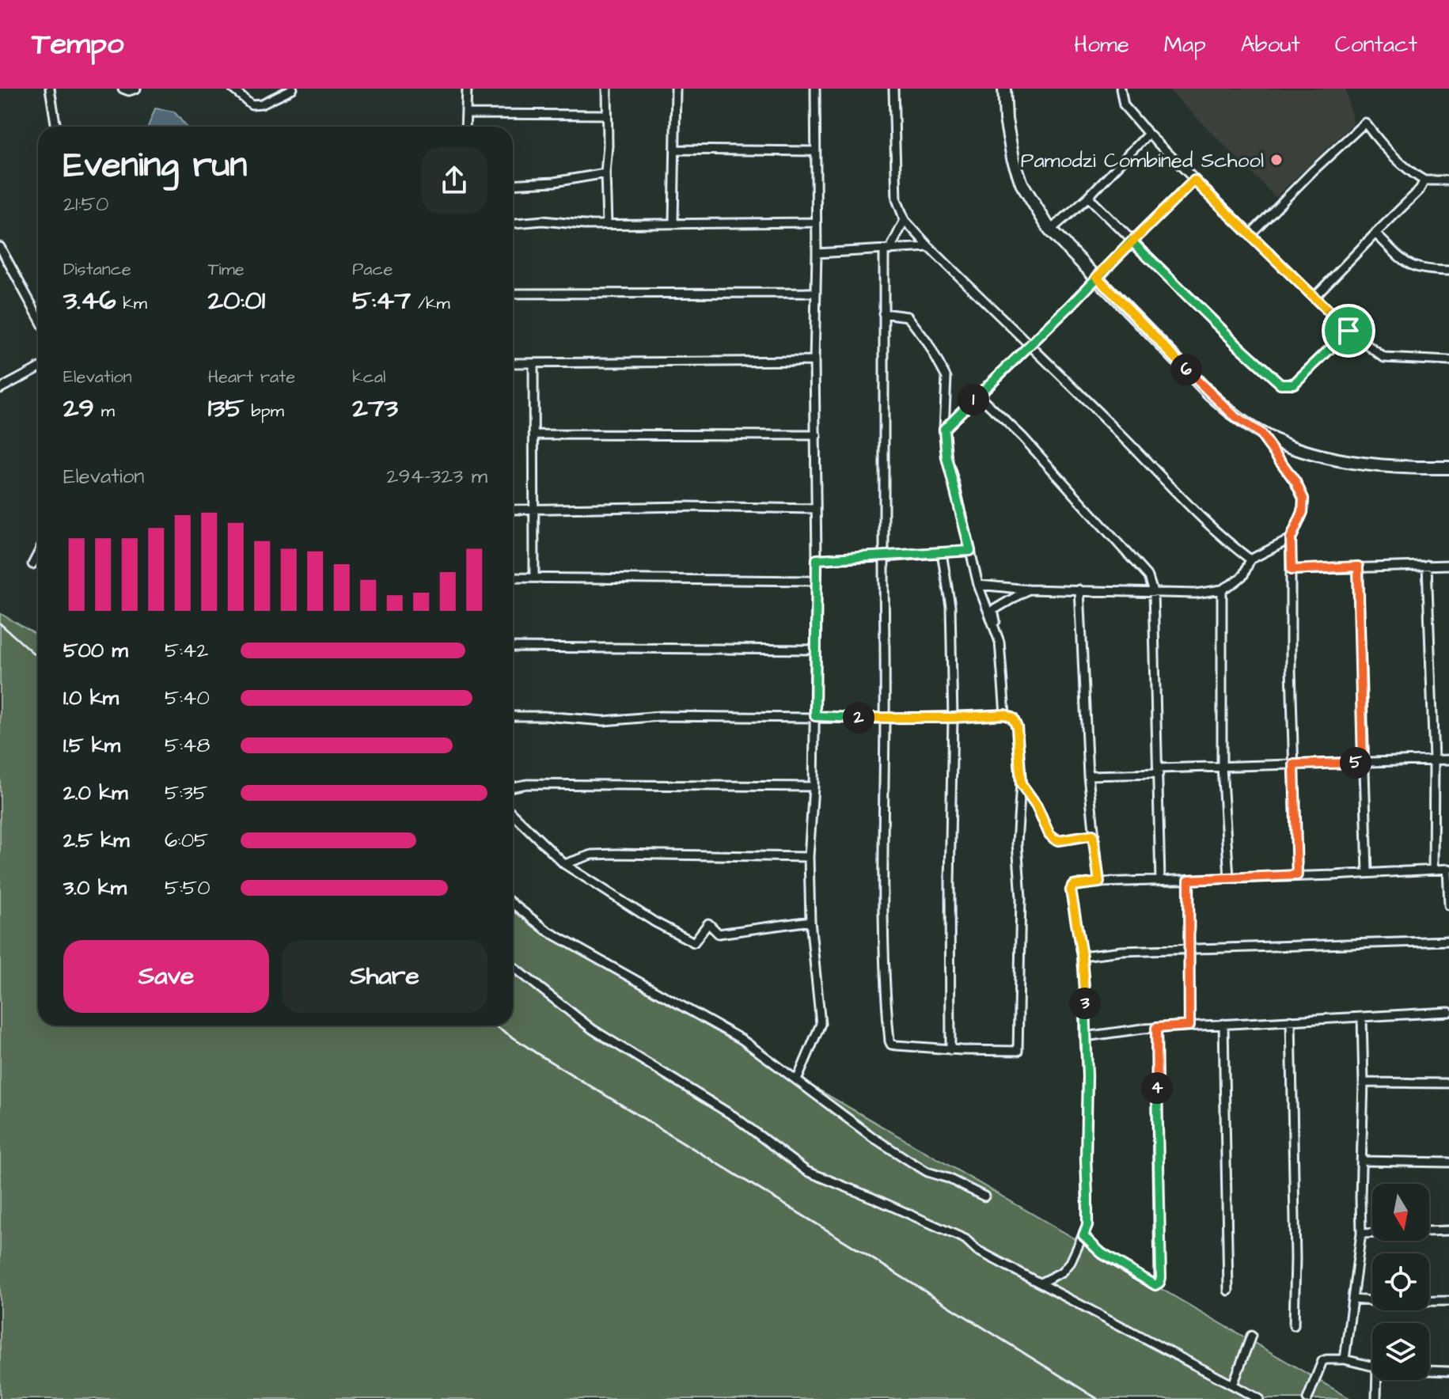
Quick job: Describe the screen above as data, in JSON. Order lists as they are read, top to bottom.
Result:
{
  "places": ["Pamodzi Combined School"],
  "north": "bottom",
  "page": {
    "header": "Tempo",
    "nav": [
      "Home",
      "Map",
      "About",
      "Contact"
    ],
    "heading": ["Evening run", "21:50"],
    "stats": [
      ["Distance", "3.46 km"],
      ["Time", "20:01"],
      ["Pace", "5:47 /km"],
      ["Elevation", "29 m"],
      ["Heart rate", "135 bpm"],
      ["kcal", "273"]
    ],
    "pins": [
      "6",
      "1",
      "2",
      "5",
      "3",
      "4"
    ],
    "chart": ["Elevation", "294–323 m"],
    "list": [
      {
        "name": "500 m",
        "note": "5:42"
      },
      {
        "name": "1.0 km",
        "note": "5:40"
      },
      {
        "name": "1.5 km",
        "note": "5:48"
      },
      {
        "name": "2.0 km",
        "note": "5:35"
      },
      {
        "name": "2.5 km",
        "note": "6:05"
      },
      {
        "name": "3.0 km",
        "note": "5:50"
      }
    ],
    "buttons": ["Save", "Share"]
  }
}
